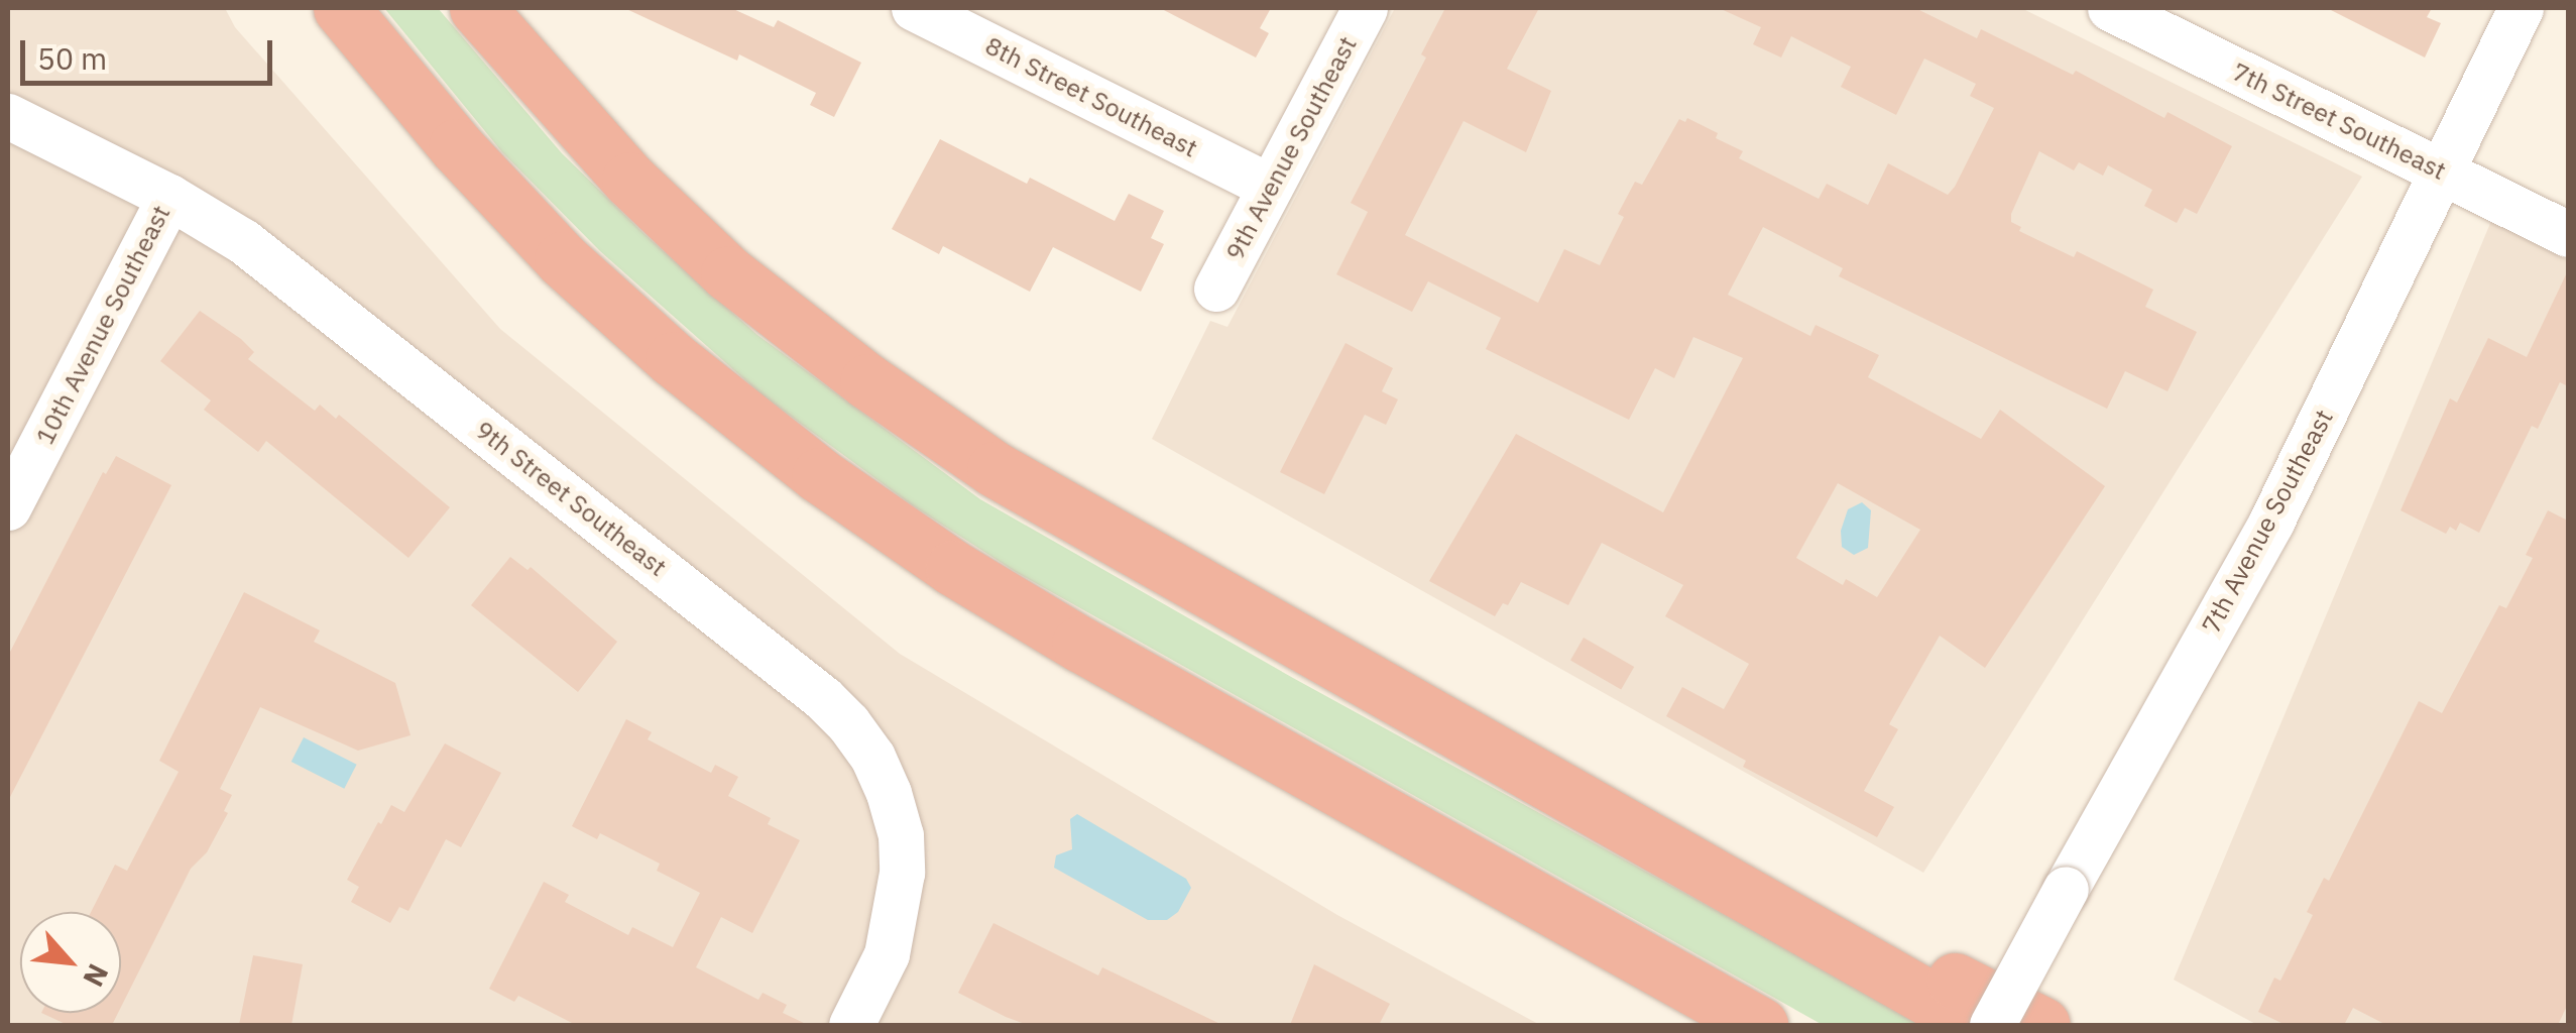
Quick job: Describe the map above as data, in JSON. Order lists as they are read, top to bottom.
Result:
{
  "streets": {
    "street": [
      "8th Street Southeast",
      "7th Street Southeast",
      "9th Avenue Southeast",
      "10th Avenue Southeast",
      "9th Street Southeast",
      "7th Avenue Southeast"
    ]
  },
  "crossings": [
    ["8th Street Southeast", "9th Avenue Southeast"],
    ["7th Street Southeast", "7th Avenue Southeast"],
    ["10th Avenue Southeast", "9th Street Southeast"]
  ],
  "scale_bar": "50 m",
  "north": "bottom right"
}
